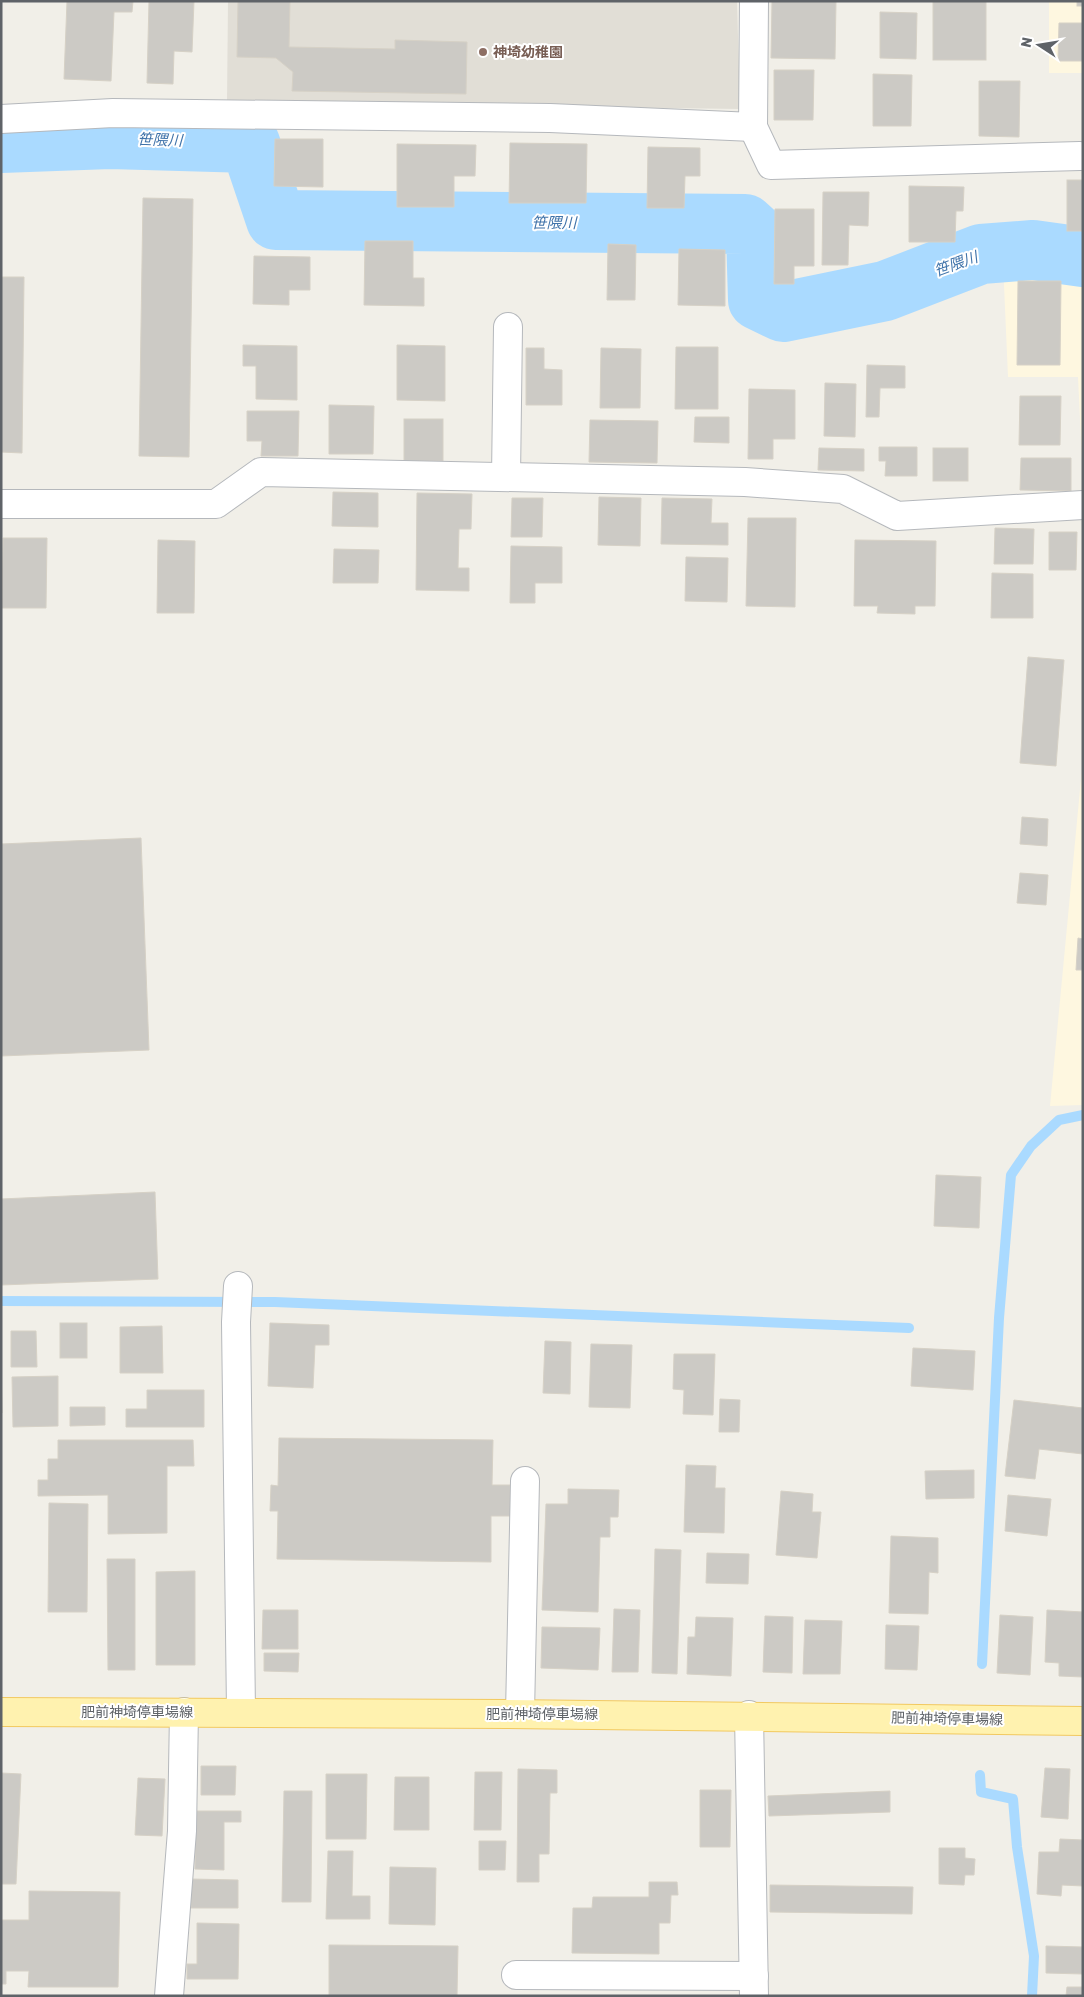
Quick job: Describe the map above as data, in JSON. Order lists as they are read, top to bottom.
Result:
{
  "streets": {
    "main road": ["肥前神埼停車場線"]
  },
  "water": ["笹隈川"],
  "places": ["神埼幼稚園"],
  "north": "left"
}
